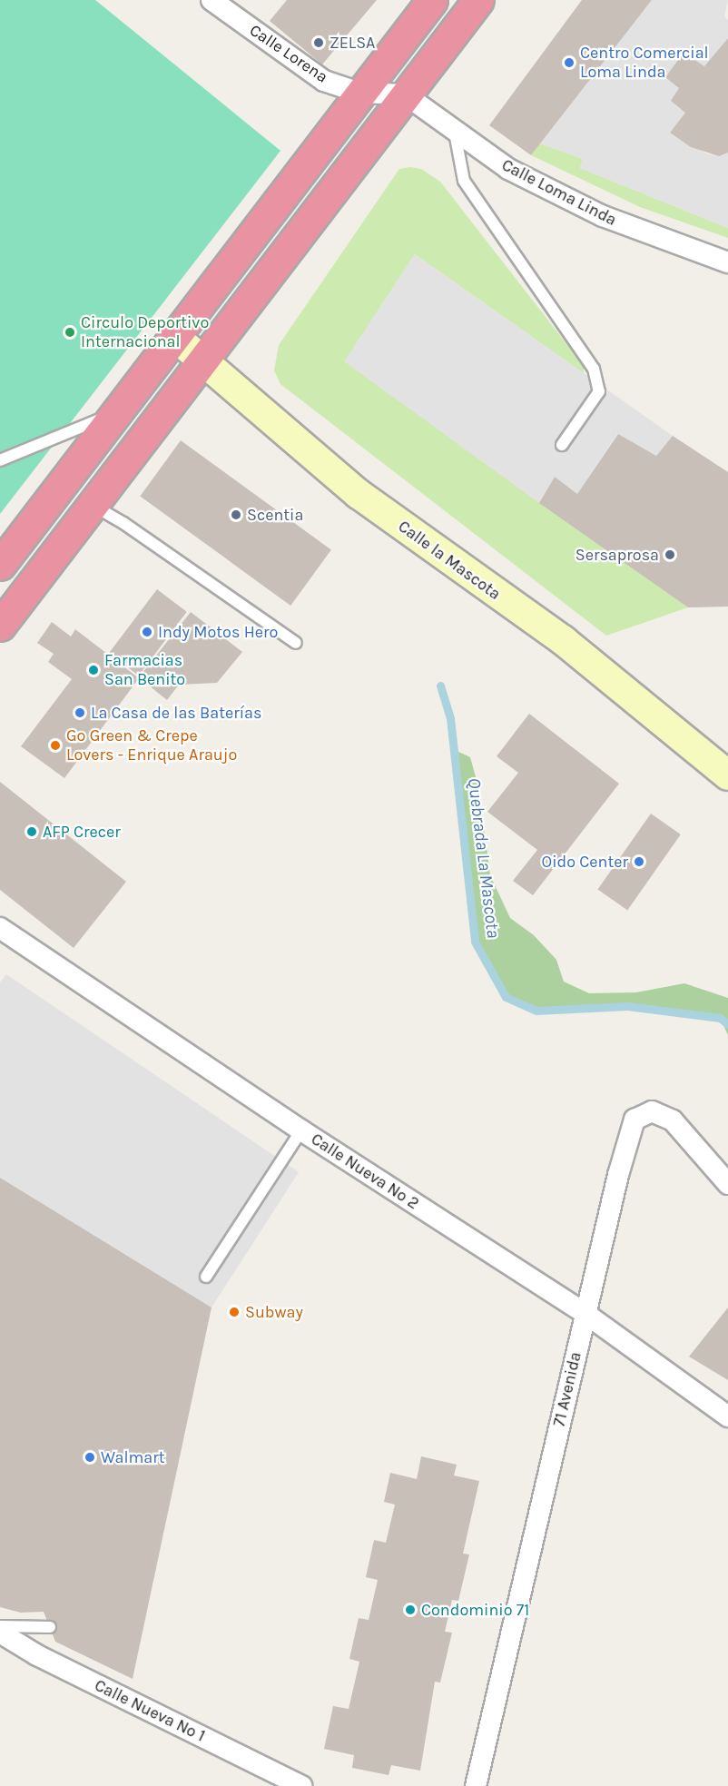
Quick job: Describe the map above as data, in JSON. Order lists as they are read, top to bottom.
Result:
{
  "streets": {
    "main road": ["Calle la Mascota"],
    "street": [
      "Calle Lorena",
      "Calle Loma Linda",
      "Calle Nueva No 2",
      "71 Avenida",
      "Calle Nueva No 1"
    ]
  },
  "crossings": [
    ["Calle Lorena", "Calle Loma Linda"],
    ["Calle Nueva No 2", "71 Avenida"]
  ],
  "water": ["Quebrada La Mascota"],
  "places": [
    "ZELSA",
    "Centro Comercial Loma Linda",
    "Circulo Deportivo Internacional",
    "Scentia",
    "Sersaprosa",
    "Indy Motos Hero",
    "Farmacias San Benito",
    "La Casa de las Baterías",
    "Go Green & Crepe Lovers - Enrique Araujo",
    "AFP Crecer",
    "Oido Center",
    "Subway",
    "Walmart",
    "Condominio 71"
  ]
}
